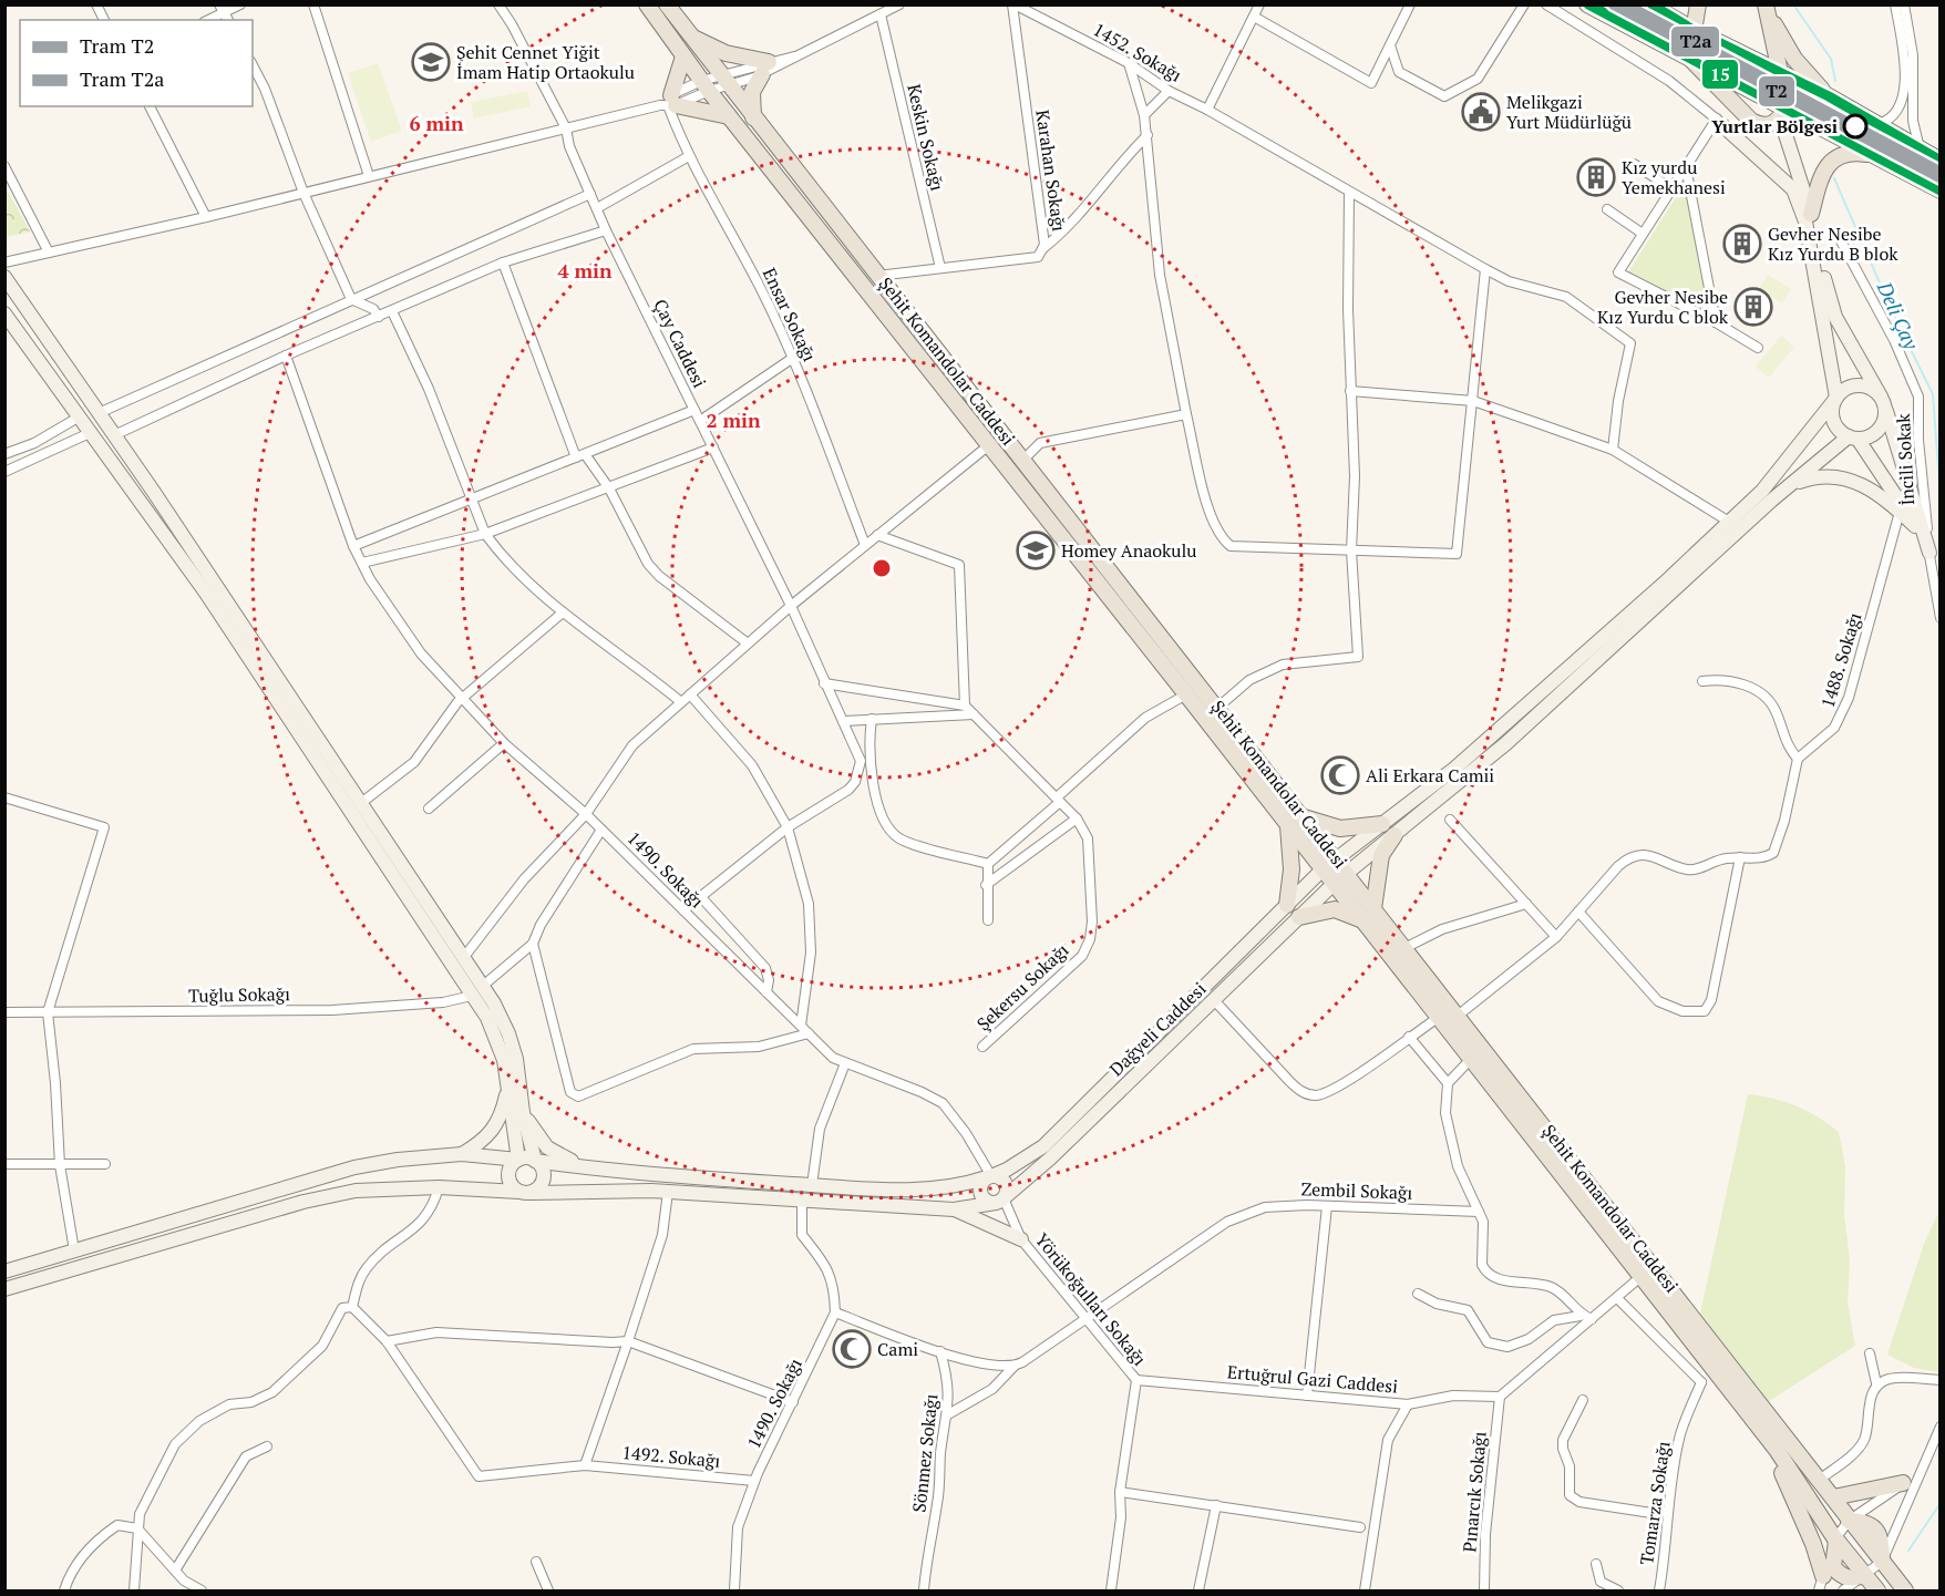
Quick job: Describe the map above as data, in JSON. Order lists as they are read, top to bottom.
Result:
{
  "streets": {
    "main road": ["Şehit Komandolar Caddesi"],
    "street": [
      "1452. Sokağı",
      "Keskin Sokağı",
      "Karahan Sokağı",
      "Ensar Sokağı",
      "Çay Caddesi",
      "İncili Sokak",
      "1488. Sokağı",
      "1490. Sokağı",
      "Şekersu Sokağı",
      "Tuğlu Sokağı",
      "Dağyeli Caddesi",
      "Zembil Sokağı",
      "Yörükoğulları Sokağı",
      "Ertuğrul Gazi Caddesi",
      "Sönmez Sokağı",
      "1492. Sokağı",
      "Pınarcık Sokağı",
      "Tomarza Sokağı"
    ]
  },
  "crossings": [
    ["1452. Sokağı", "Karahan Sokağı"],
    ["Keskin Sokağı", "Karahan Sokağı"],
    ["Karahan Sokağı", "Şehit Komandolar Caddesi"],
    ["Çay Caddesi", "1490. Sokağı"],
    ["Şehit Komandolar Caddesi", "Dağyeli Caddesi"],
    ["1490. Sokağı", "Dağyeli Caddesi"],
    ["1490. Sokağı", "Yörükoğulları Sokağı"],
    ["1490. Sokağı", "1492. Sokağı"],
    ["Dağyeli Caddesi", "Yörükoğulları Sokağı"],
    ["Zembil Sokağı", "Yörükoğulları Sokağı"],
    ["Zembil Sokağı", "Sönmez Sokağı"],
    ["Yörükoğulları Sokağı", "Ertuğrul Gazi Caddesi"],
    ["Ertuğrul Gazi Caddesi", "Pınarcık Sokağı"]
  ],
  "water": ["Deli Çay"],
  "places": {
    "school or university": ["Şehit Cennet Yiğit İmam Hatip Ortaokulu", "Homey Anaokulu"],
    "public building": ["Melikgazi Yurt Müdürlüğü"],
    "other": ["Yurtlar Bölgesi"],
    "building": ["Kız yurdu Yemekhanesi", "Gevher Nesibe Kız Yurdu B blok", "Gevher Nesibe Kız Yurdu C blok"],
    "mosque": ["Ali Erkara Camii", "Cami"]
  },
  "lines": ["tram line T2", "tram line T2a", "transit line 15"],
  "legend": ["Tram T2", "Tram T2a"],
  "rings": ["6 min", "4 min", "2 min"]
}
